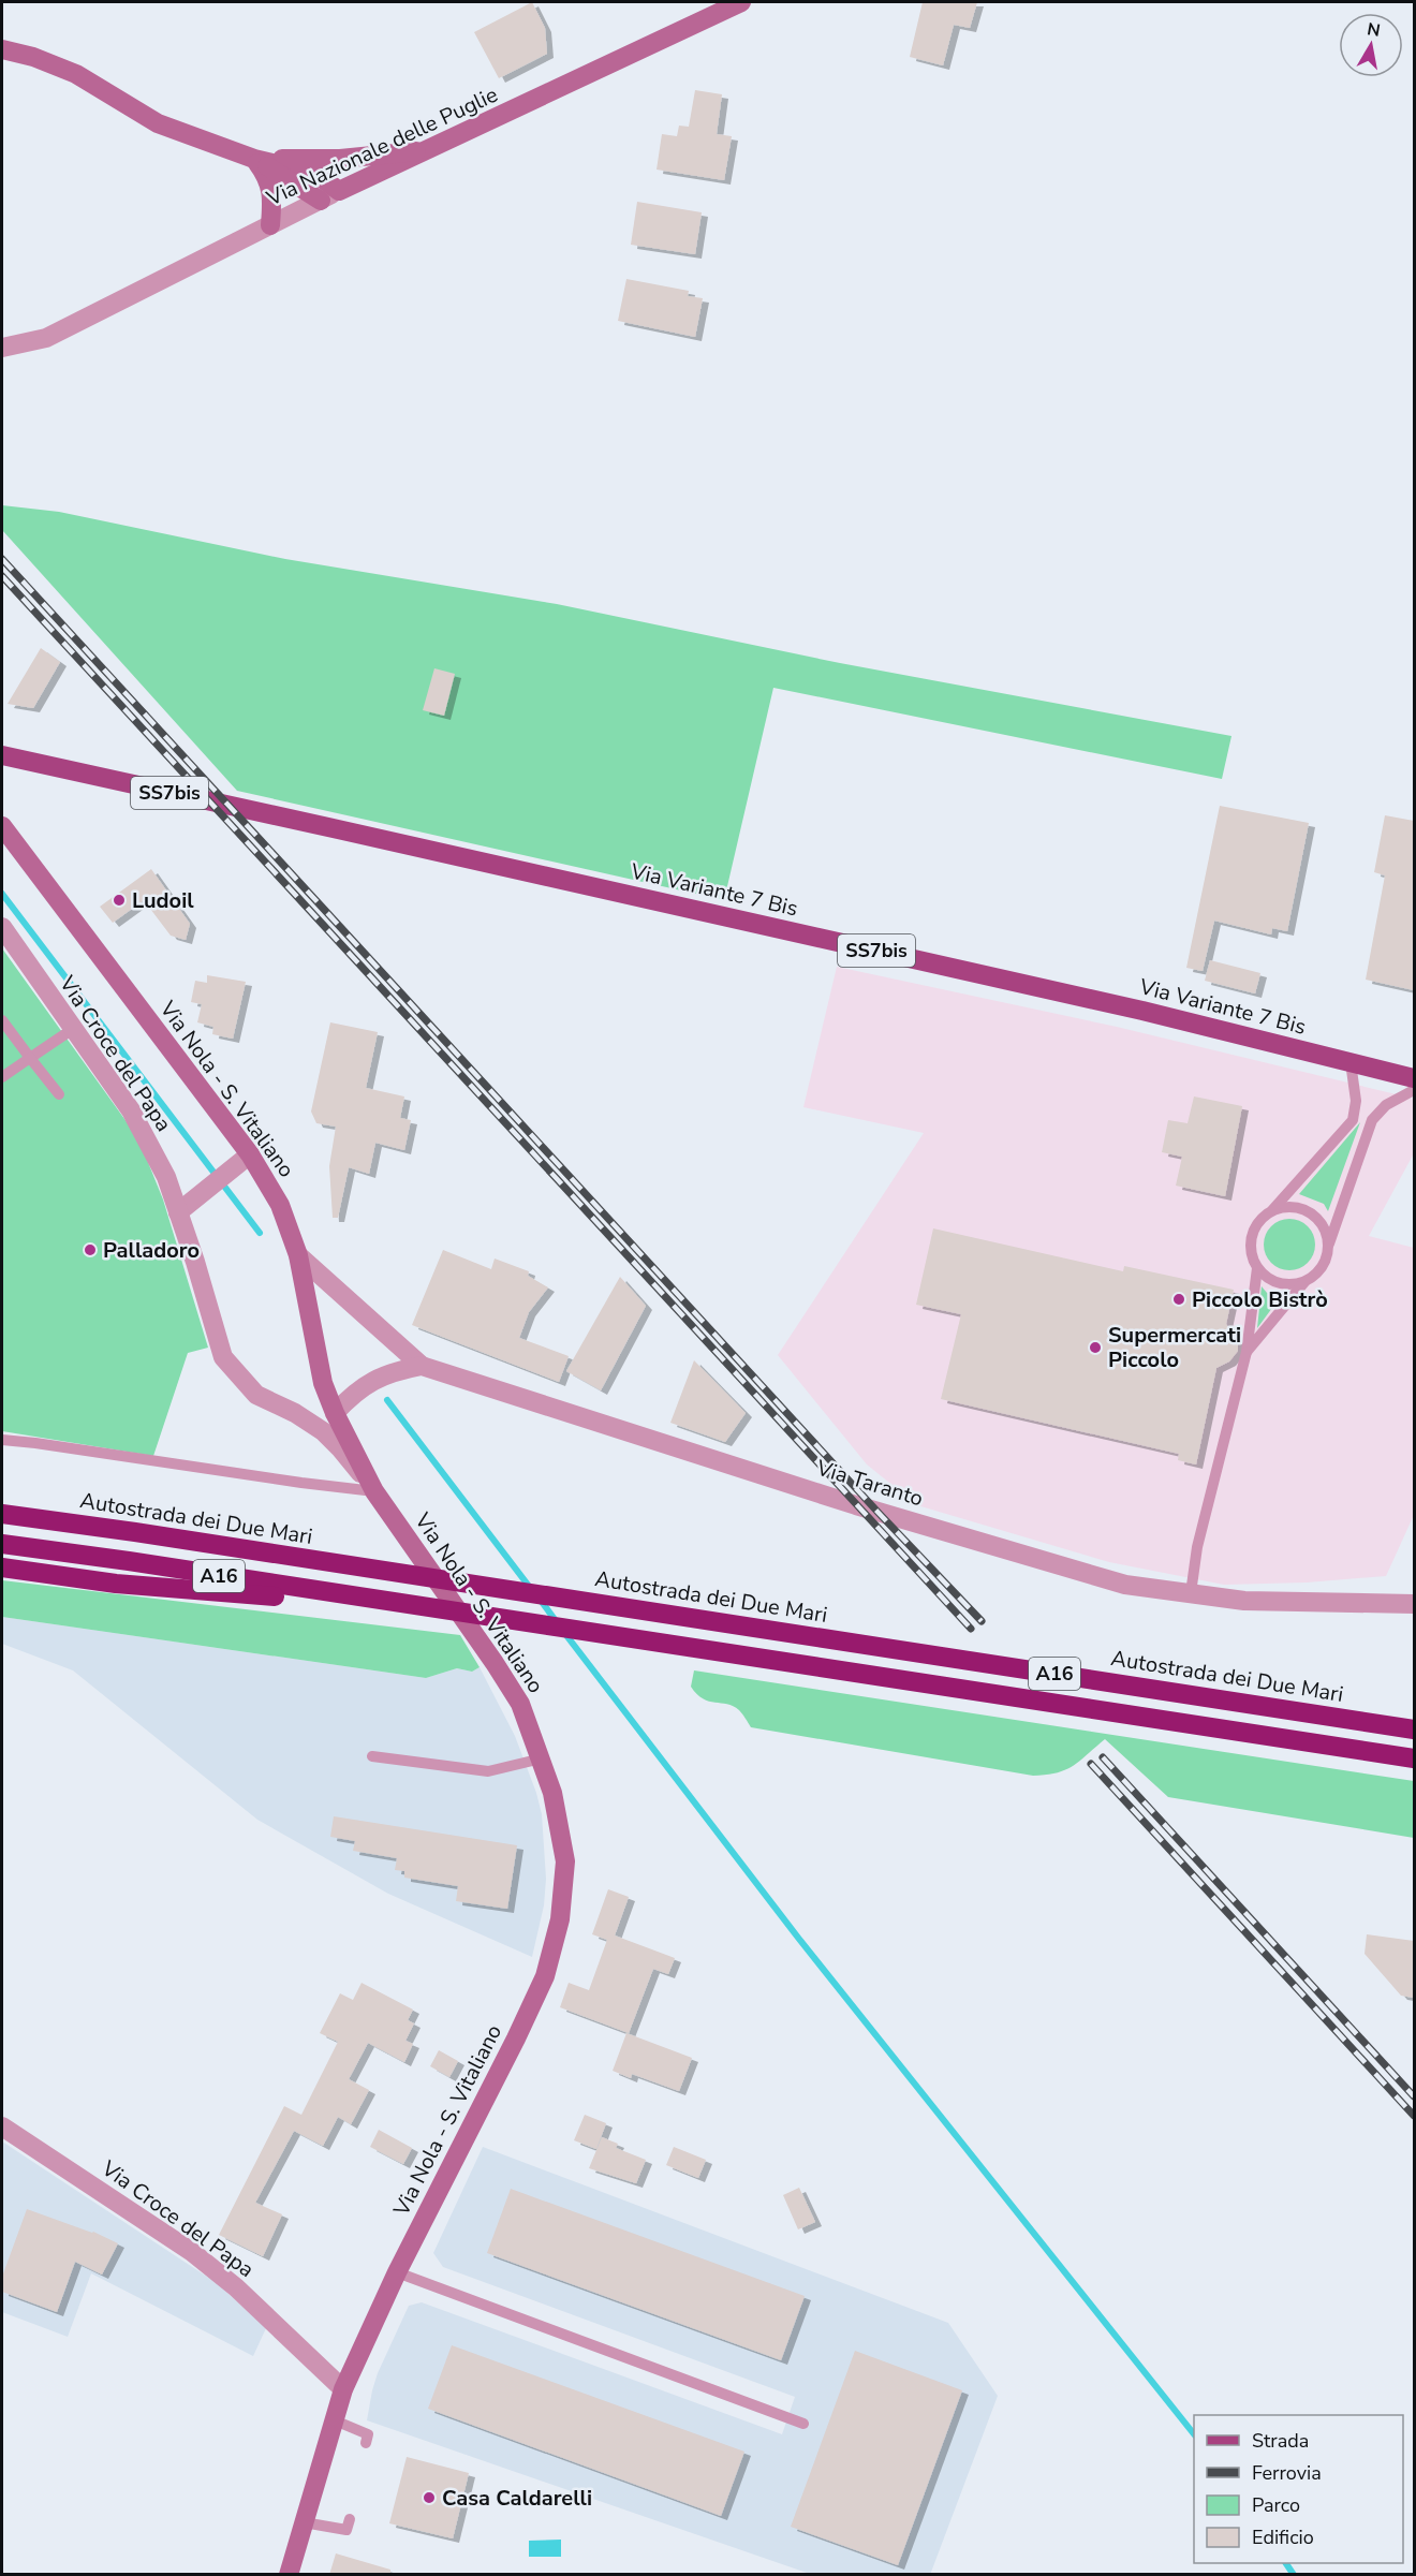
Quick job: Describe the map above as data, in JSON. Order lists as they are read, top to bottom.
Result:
{
  "streets": {
    "highway": ["Autostrada dei Due Mari", "A16"],
    "main road": [
      "Via Nazionale delle Puglie",
      "SS7bis",
      "Via Variante 7 Bis",
      "Via Nola - S. Vitaliano"
    ],
    "street": ["Via Croce del Papa", "Via Taranto"]
  },
  "crossings": [
    ["Via Croce del Papa", "Via Nola - S. Vitaliano"]
  ],
  "places": [
    "Ludoil",
    "Palladoro",
    "Piccolo Bistrò",
    "Supermercati Piccolo",
    "Casa Caldarelli"
  ],
  "legend": [
    "Strada",
    "Ferrovia",
    "Parco",
    "Edificio"
  ],
  "north": "top"
}
